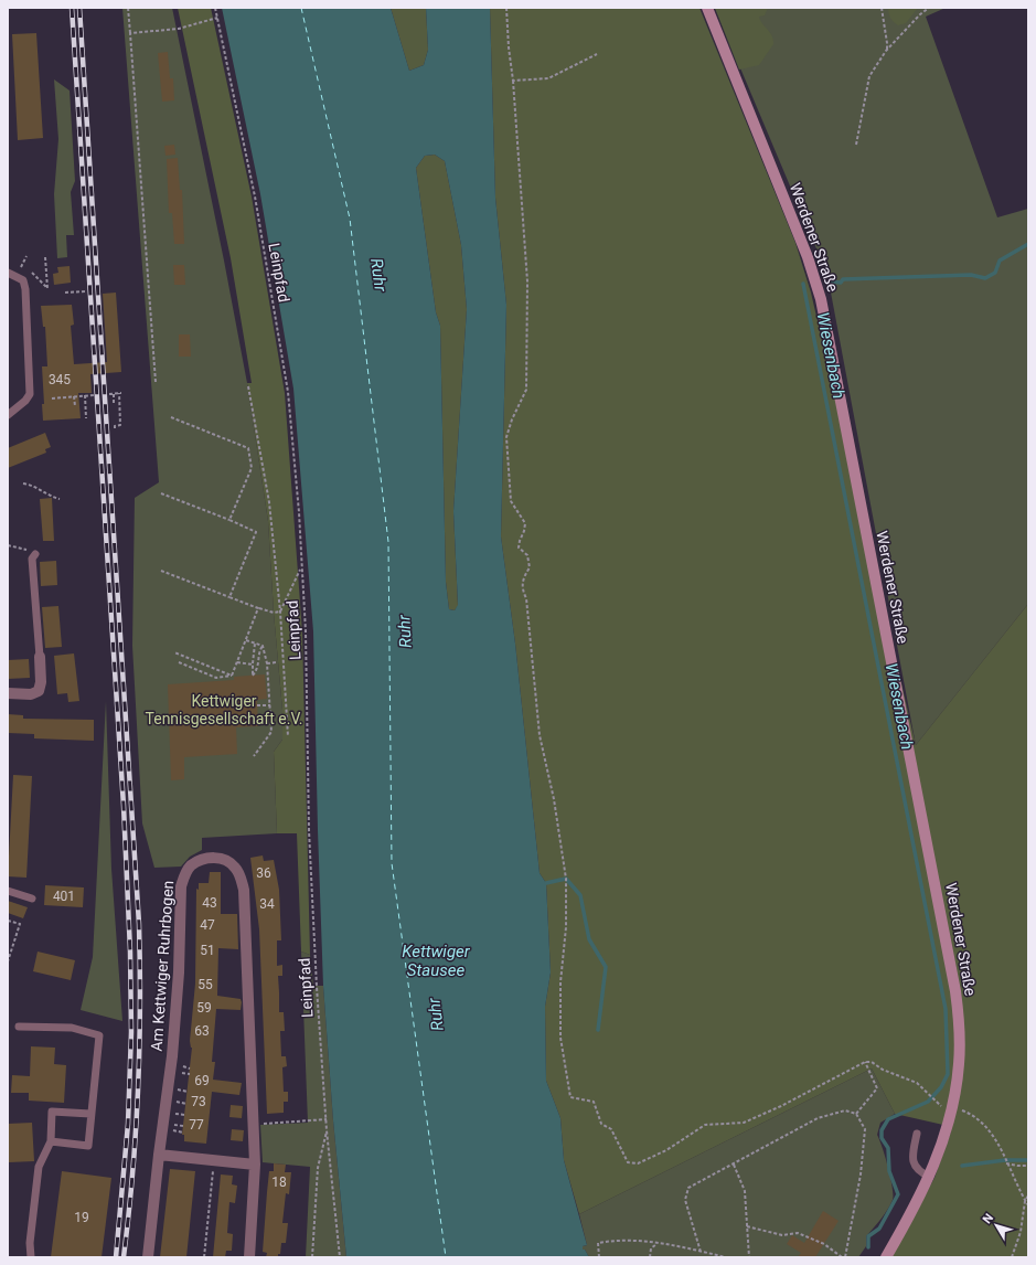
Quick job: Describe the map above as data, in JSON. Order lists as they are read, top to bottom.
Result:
{
  "streets": {
    "main road": ["Werdener Straße"],
    "street": ["Am Kettwiger Ruhrbogen"],
    "path": ["Leinpfad"]
  },
  "water": ["Ruhr", "Wiesenbach", "Kettwiger Stausee"],
  "parks": ["Kettwiger Tennisgesellschaft e.V."],
  "house_numbers": [
    "345",
    "36",
    "401",
    "43",
    "34",
    "47",
    "51",
    "55",
    "59",
    "63",
    "69",
    "73",
    "77",
    "18",
    "19"
  ],
  "north": "top left"
}
